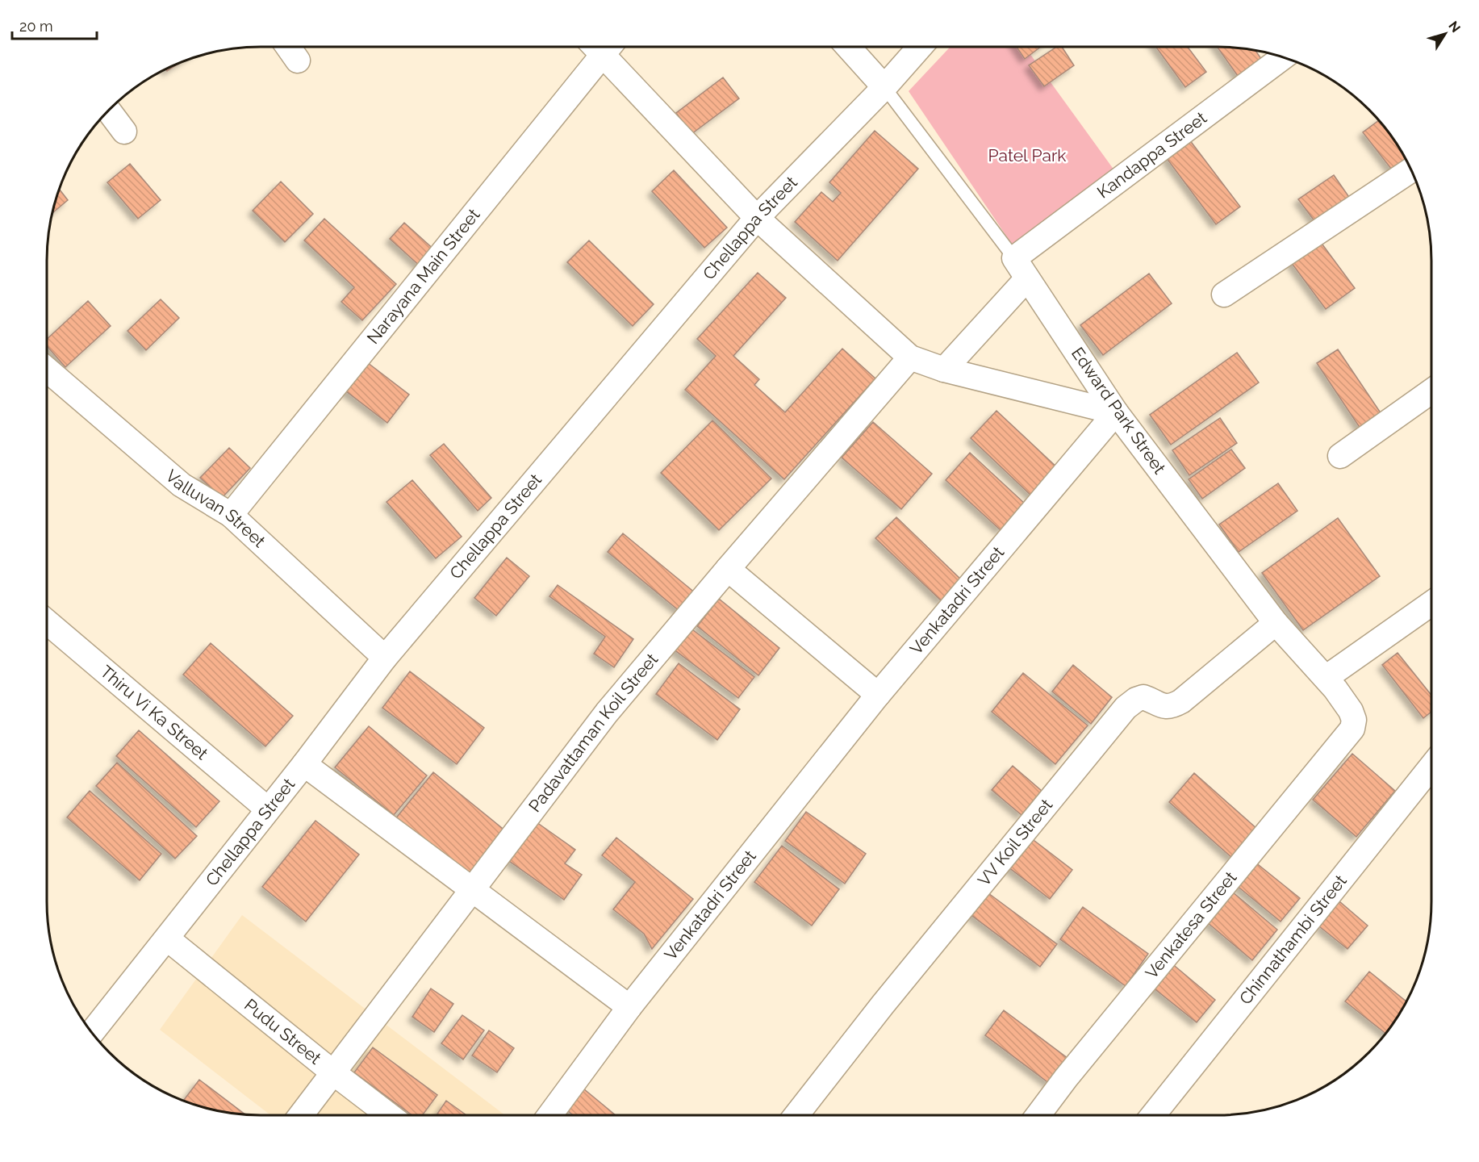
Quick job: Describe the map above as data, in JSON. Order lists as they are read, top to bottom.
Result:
{
  "streets": {
    "street": [
      "Kandappa Street",
      "Chellappa Street",
      "Narayana Main Street",
      "Edward Park Street",
      "Valluvan Street",
      "Venkatadri Street",
      "Thiru Vi Ka Street",
      "Padavattaman Koil Street",
      "VV Koil Street",
      "Venkatesa Street",
      "Chinnathambi Street",
      "Pudu Street"
    ]
  },
  "crossings": [
    ["Kandappa Street", "Edward Park Street"],
    ["Chellappa Street", "Edward Park Street"],
    ["Chellappa Street", "Valluvan Street"],
    ["Chellappa Street", "Thiru Vi Ka Street"],
    ["Chellappa Street", "Pudu Street"],
    ["Narayana Main Street", "Valluvan Street"],
    ["Edward Park Street", "Venkatadri Street"],
    ["Edward Park Street", "VV Koil Street"],
    ["Edward Park Street", "Venkatesa Street"],
    ["Padavattaman Koil Street", "Pudu Street"]
  ],
  "parks": ["Patel Park"],
  "scale_bar": "20 m",
  "north": "top right"
}
